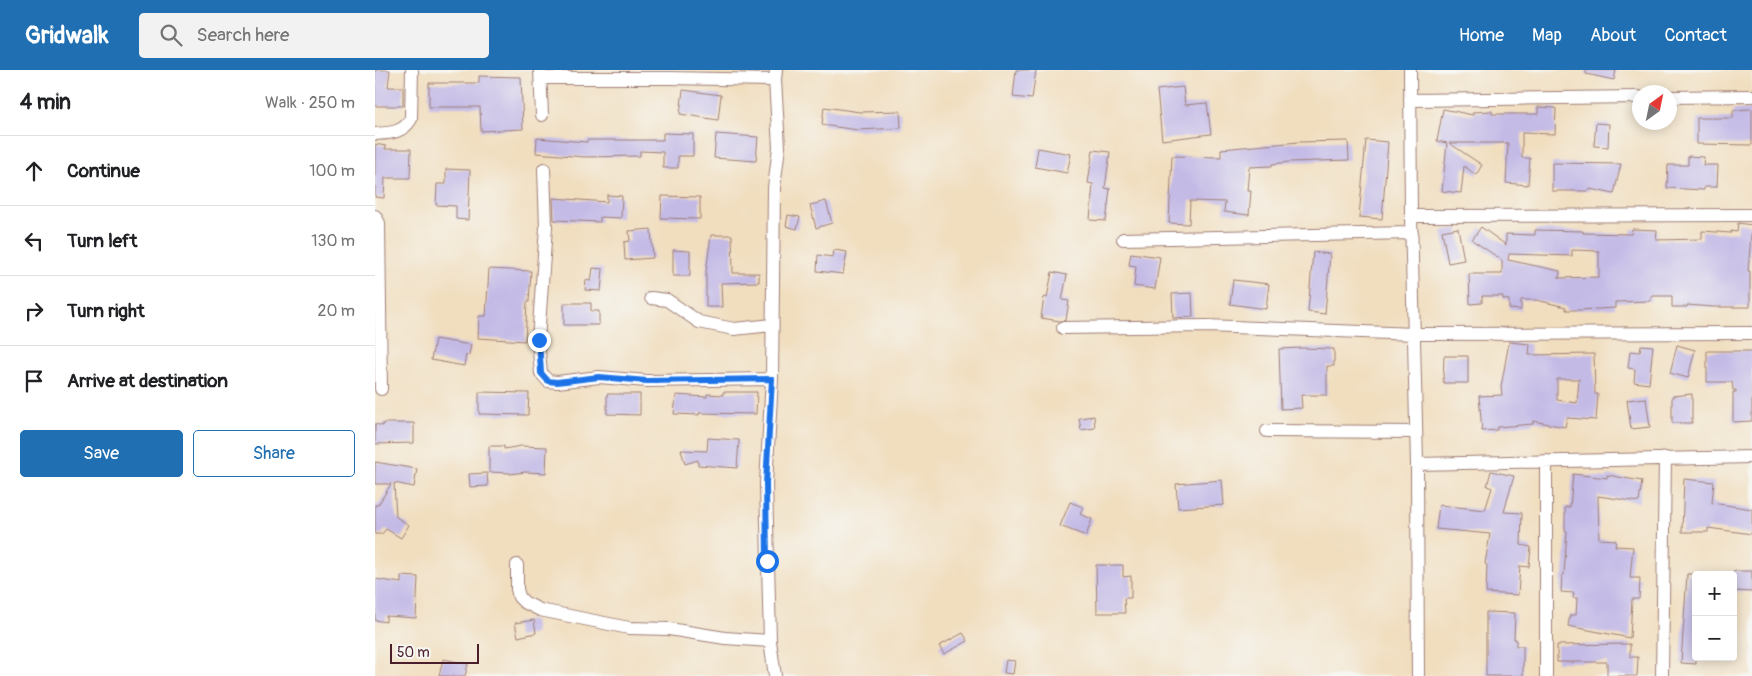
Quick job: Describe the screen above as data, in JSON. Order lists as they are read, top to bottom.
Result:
{
  "scale_bar": "50 m",
  "north": "top right",
  "page": {
    "header": "Gridwalk",
    "search": "Search here",
    "nav": [
      "Home",
      "Map",
      "About",
      "Contact"
    ],
    "heading": ["4 min", "Walk · 250 m"],
    "list": [
      ["Continue", "100 m"],
      ["Turn left", "130 m"],
      ["Turn right", "20 m"],
      "Arrive at destination"
    ],
    "buttons": ["Save", "Share"],
    "map_buttons": ["+", "−"],
    "scale": "50 m"
  }
}
